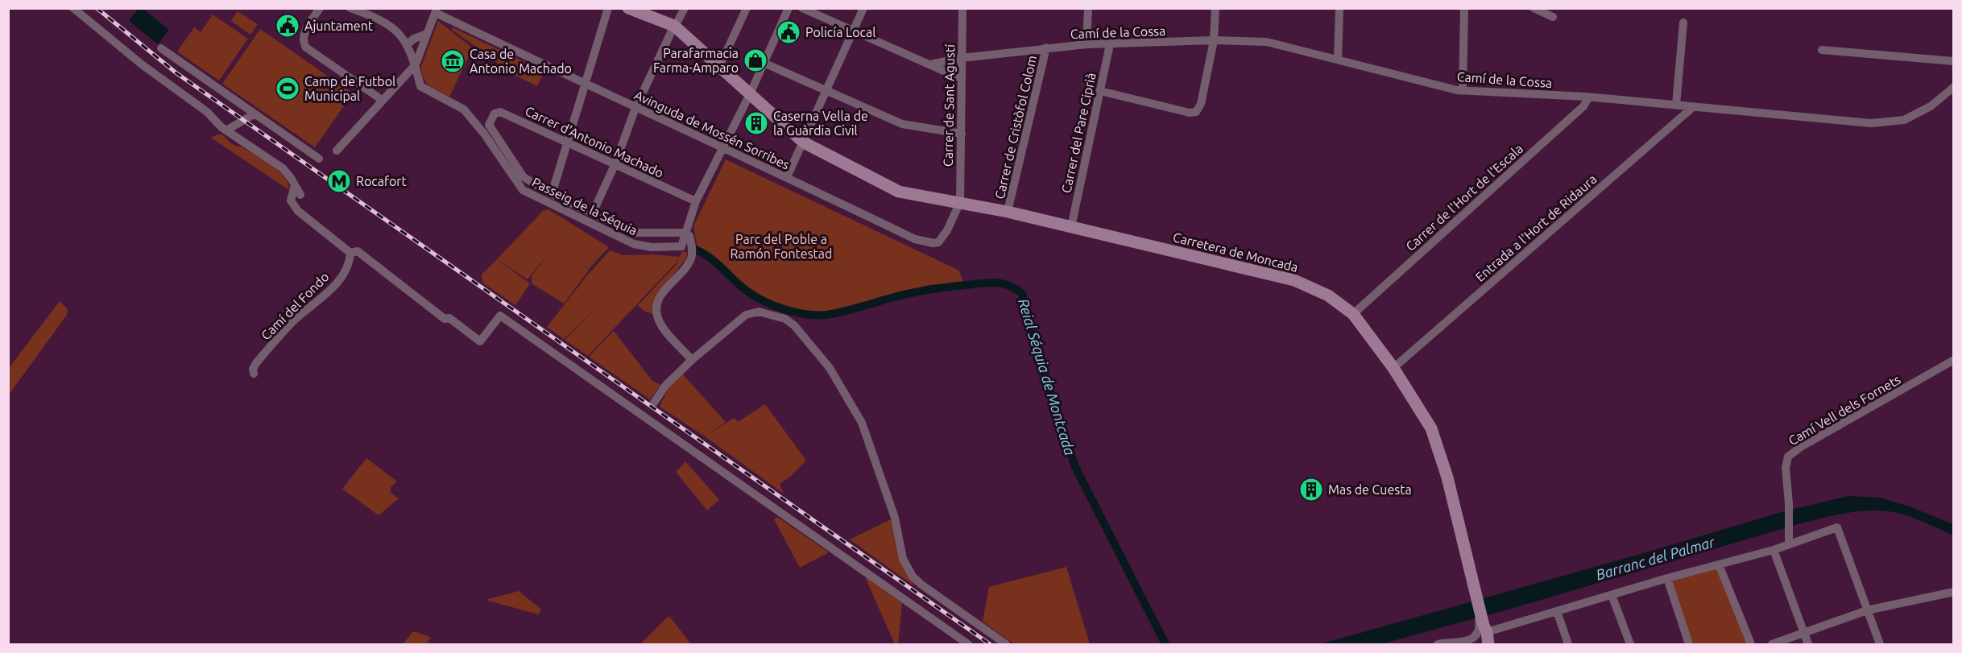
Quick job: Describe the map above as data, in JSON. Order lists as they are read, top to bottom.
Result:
{
  "streets": {
    "street": [
      "Camí de la Cossa",
      "Carrer de Sant Agustí",
      "Carrer de Cristòfol Colom",
      "Avinguda de Mossén Sorribes",
      "Carrer del Pare Ciprià",
      "Carrer d'Antonio Machado",
      "Carrer de l'Hort de l'Escala",
      "Passeig de la Séquia",
      "Entrada a l'Hort de Ridaura",
      "Carretera de Moncada",
      "Camí del Fondo",
      "Camí Vell dels Fornets"
    ]
  },
  "crossings": [
    ["Camí de la Cossa", "Carrer de Sant Agustí"],
    ["Camí de la Cossa", "Carrer de Cristòfol Colom"],
    ["Camí de la Cossa", "Carrer del Pare Ciprià"],
    ["Camí de la Cossa", "Carrer de l'Hort de l'Escala"],
    ["Camí de la Cossa", "Entrada a l'Hort de Ridaura"],
    ["Carrer de Sant Agustí", "Avinguda de Mossén Sorribes"],
    ["Carrer de Sant Agustí", "Carretera de Moncada"],
    ["Carrer de Cristòfol Colom", "Carretera de Moncada"],
    ["Avinguda de Mossén Sorribes", "Carretera de Moncada"],
    ["Carrer del Pare Ciprià", "Carretera de Moncada"],
    ["Carrer de l'Hort de l'Escala", "Carretera de Moncada"],
    ["Entrada a l'Hort de Ridaura", "Carretera de Moncada"]
  ],
  "water": ["Reial Séquia de Montcada", "Barranc del Palmar"],
  "parks": ["Parc del Poble a Ramón Fontestad"],
  "places": {
    "public building": ["Ajuntament", "Policía Local"],
    "shop": ["Parafarmacia Farma-Amparo"],
    "museum": ["Casa de Antonio Machado"],
    "sports": ["Camp de Futbol Municipal"],
    "building": ["Caserna Vella de la Guàrdia Civil", "Mas de Cuesta"],
    "metro station": ["Rocafort"]
  }
}
